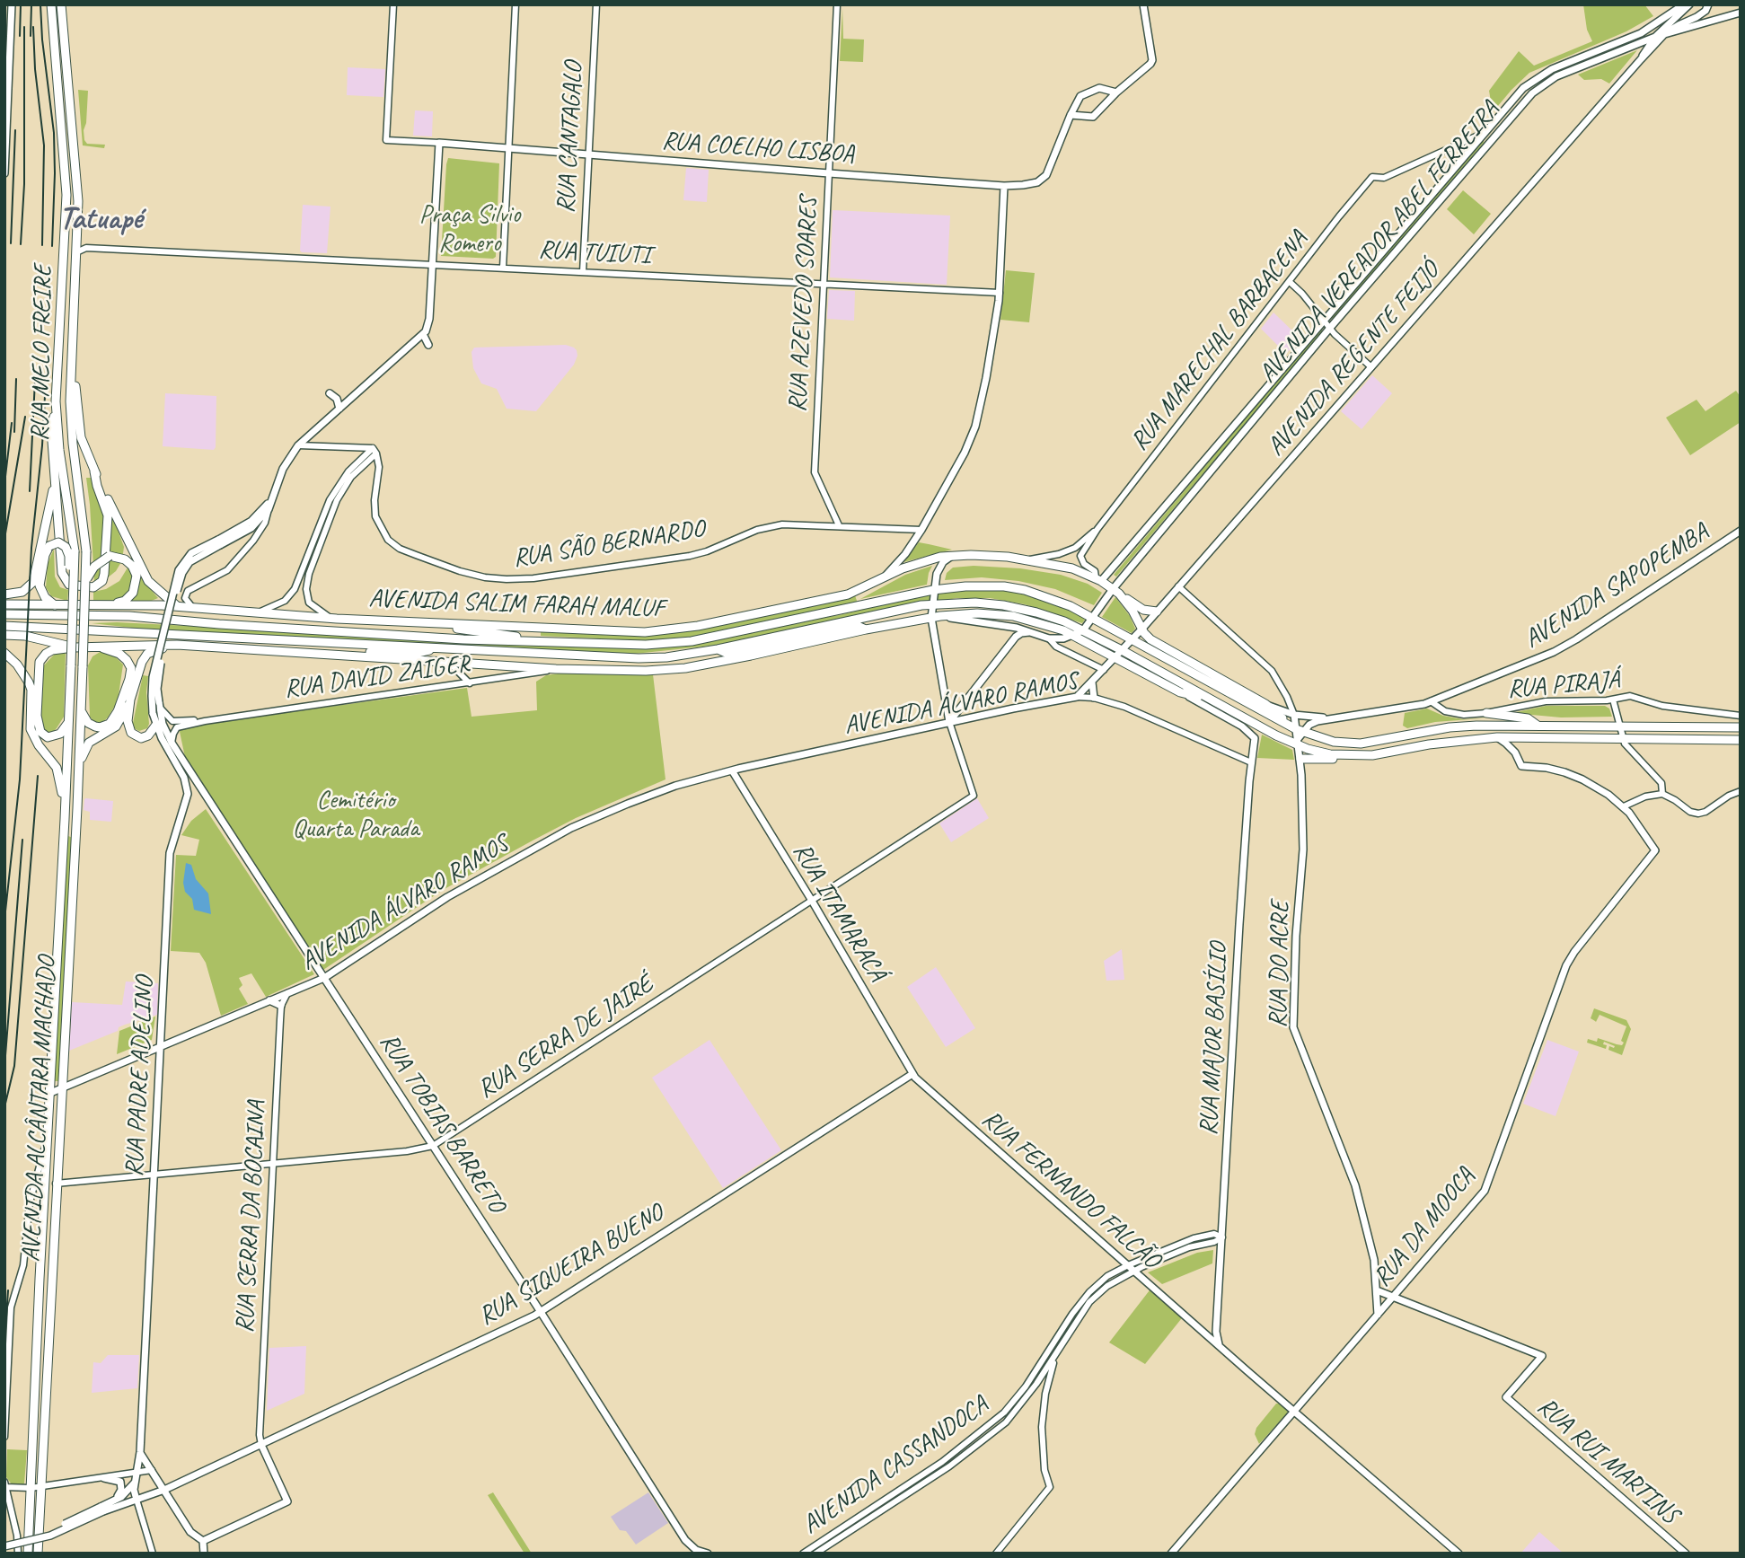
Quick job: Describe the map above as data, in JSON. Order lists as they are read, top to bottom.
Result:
{
  "streets": {
    "highway": ["RUA MELO FREIRE", "AVENIDA SALIM FARAH MALUF", "AVENIDA ALCÂNTARA MACHADO"],
    "main road": [
      "RUA COELHO LISBOA",
      "AVENIDA VEREADOR ABEL FERREIRA",
      "AVENIDA REGENTE FEIJÓ",
      "AVENIDA SAPOPEMBA",
      "AVENIDA ÁLVARO RAMOS",
      "RUA ITAMARACÁ",
      "RUA DO ACRE",
      "RUA MAJOR BASÍLIO",
      "RUA PADRE ADELINO",
      "RUA TOBIAS BARRETO",
      "RUA FERNANDO FALCÃO",
      "RUA DA MOOCA",
      "RUA SIQUEIRA BUENO",
      "RUA RUI MARTINS"
    ],
    "street": [
      "RUA CANTAGALO",
      "RUA TUIUTI",
      "RUA AZEVEDO SOARES",
      "RUA MARECHAL BARBACENA",
      "RUA SÃO BERNARDO",
      "RUA DAVID ZAIGER",
      "RUA PIRAJÁ",
      "RUA SERRA DE JAIRÉ",
      "RUA SERRA DA BOCAINA",
      "AVENIDA CASSANDOCA"
    ]
  },
  "crossings": [
    ["RUA CANTAGALO", "RUA COELHO LISBOA"],
    ["RUA CANTAGALO", "RUA TUIUTI"],
    ["RUA COELHO LISBOA", "RUA AZEVEDO SOARES"],
    ["AVENIDA VEREADOR ABEL FERREIRA", "RUA MARECHAL BARBACENA"],
    ["AVENIDA VEREADOR ABEL FERREIRA", "AVENIDA REGENTE FEIJÓ"],
    ["AVENIDA VEREADOR ABEL FERREIRA", "AVENIDA SALIM FARAH MALUF"],
    ["RUA TUIUTI", "RUA AZEVEDO SOARES"],
    ["RUA TUIUTI", "RUA MELO FREIRE"],
    ["RUA AZEVEDO SOARES", "RUA SÃO BERNARDO"],
    ["RUA MARECHAL BARBACENA", "AVENIDA SALIM FARAH MALUF"],
    ["RUA MELO FREIRE", "AVENIDA ALCÂNTARA MACHADO"],
    ["AVENIDA REGENTE FEIJÓ", "AVENIDA SALIM FARAH MALUF"],
    ["AVENIDA REGENTE FEIJÓ", "AVENIDA ÁLVARO RAMOS"],
    ["AVENIDA SAPOPEMBA", "AVENIDA SALIM FARAH MALUF"],
    ["AVENIDA SAPOPEMBA", "RUA PIRAJÁ"],
    ["AVENIDA SAPOPEMBA", "RUA DO ACRE"],
    ["RUA DAVID ZAIGER", "RUA TOBIAS BARRETO"],
    ["AVENIDA ÁLVARO RAMOS", "RUA ITAMARACÁ"],
    ["AVENIDA ÁLVARO RAMOS", "RUA SERRA DE JAIRÉ"],
    ["AVENIDA ÁLVARO RAMOS", "RUA MAJOR BASÍLIO"],
    ["AVENIDA ÁLVARO RAMOS", "RUA PADRE ADELINO"],
    ["AVENIDA ÁLVARO RAMOS", "AVENIDA ALCÂNTARA MACHADO"],
    ["AVENIDA ÁLVARO RAMOS", "RUA TOBIAS BARRETO"],
    ["AVENIDA ÁLVARO RAMOS", "RUA SERRA DA BOCAINA"],
    ["RUA ITAMARACÁ", "RUA SERRA DE JAIRÉ"],
    ["RUA ITAMARACÁ", "RUA FERNANDO FALCÃO"],
    ["RUA ITAMARACÁ", "RUA SIQUEIRA BUENO"],
    ["RUA DO ACRE", "RUA DA MOOCA"],
    ["RUA SERRA DE JAIRÉ", "RUA PADRE ADELINO"],
    ["RUA SERRA DE JAIRÉ", "AVENIDA ALCÂNTARA MACHADO"],
    ["RUA SERRA DE JAIRÉ", "RUA TOBIAS BARRETO"],
    ["RUA SERRA DE JAIRÉ", "RUA SERRA DA BOCAINA"],
    ["RUA MAJOR BASÍLIO", "RUA FERNANDO FALCÃO"],
    ["RUA MAJOR BASÍLIO", "AVENIDA CASSANDOCA"],
    ["RUA PADRE ADELINO", "RUA TOBIAS BARRETO"],
    ["RUA TOBIAS BARRETO", "RUA SIQUEIRA BUENO"],
    ["RUA FERNANDO FALCÃO", "RUA DA MOOCA"],
    ["RUA FERNANDO FALCÃO", "RUA SIQUEIRA BUENO"],
    ["RUA FERNANDO FALCÃO", "AVENIDA CASSANDOCA"],
    ["RUA SERRA DA BOCAINA", "RUA SIQUEIRA BUENO"],
    ["RUA DA MOOCA", "RUA RUI MARTINS"]
  ],
  "districts": ["Tatuapé"],
  "parks": ["Praça Silvio Romero", "Cemitério Quarta Parada"]
}
